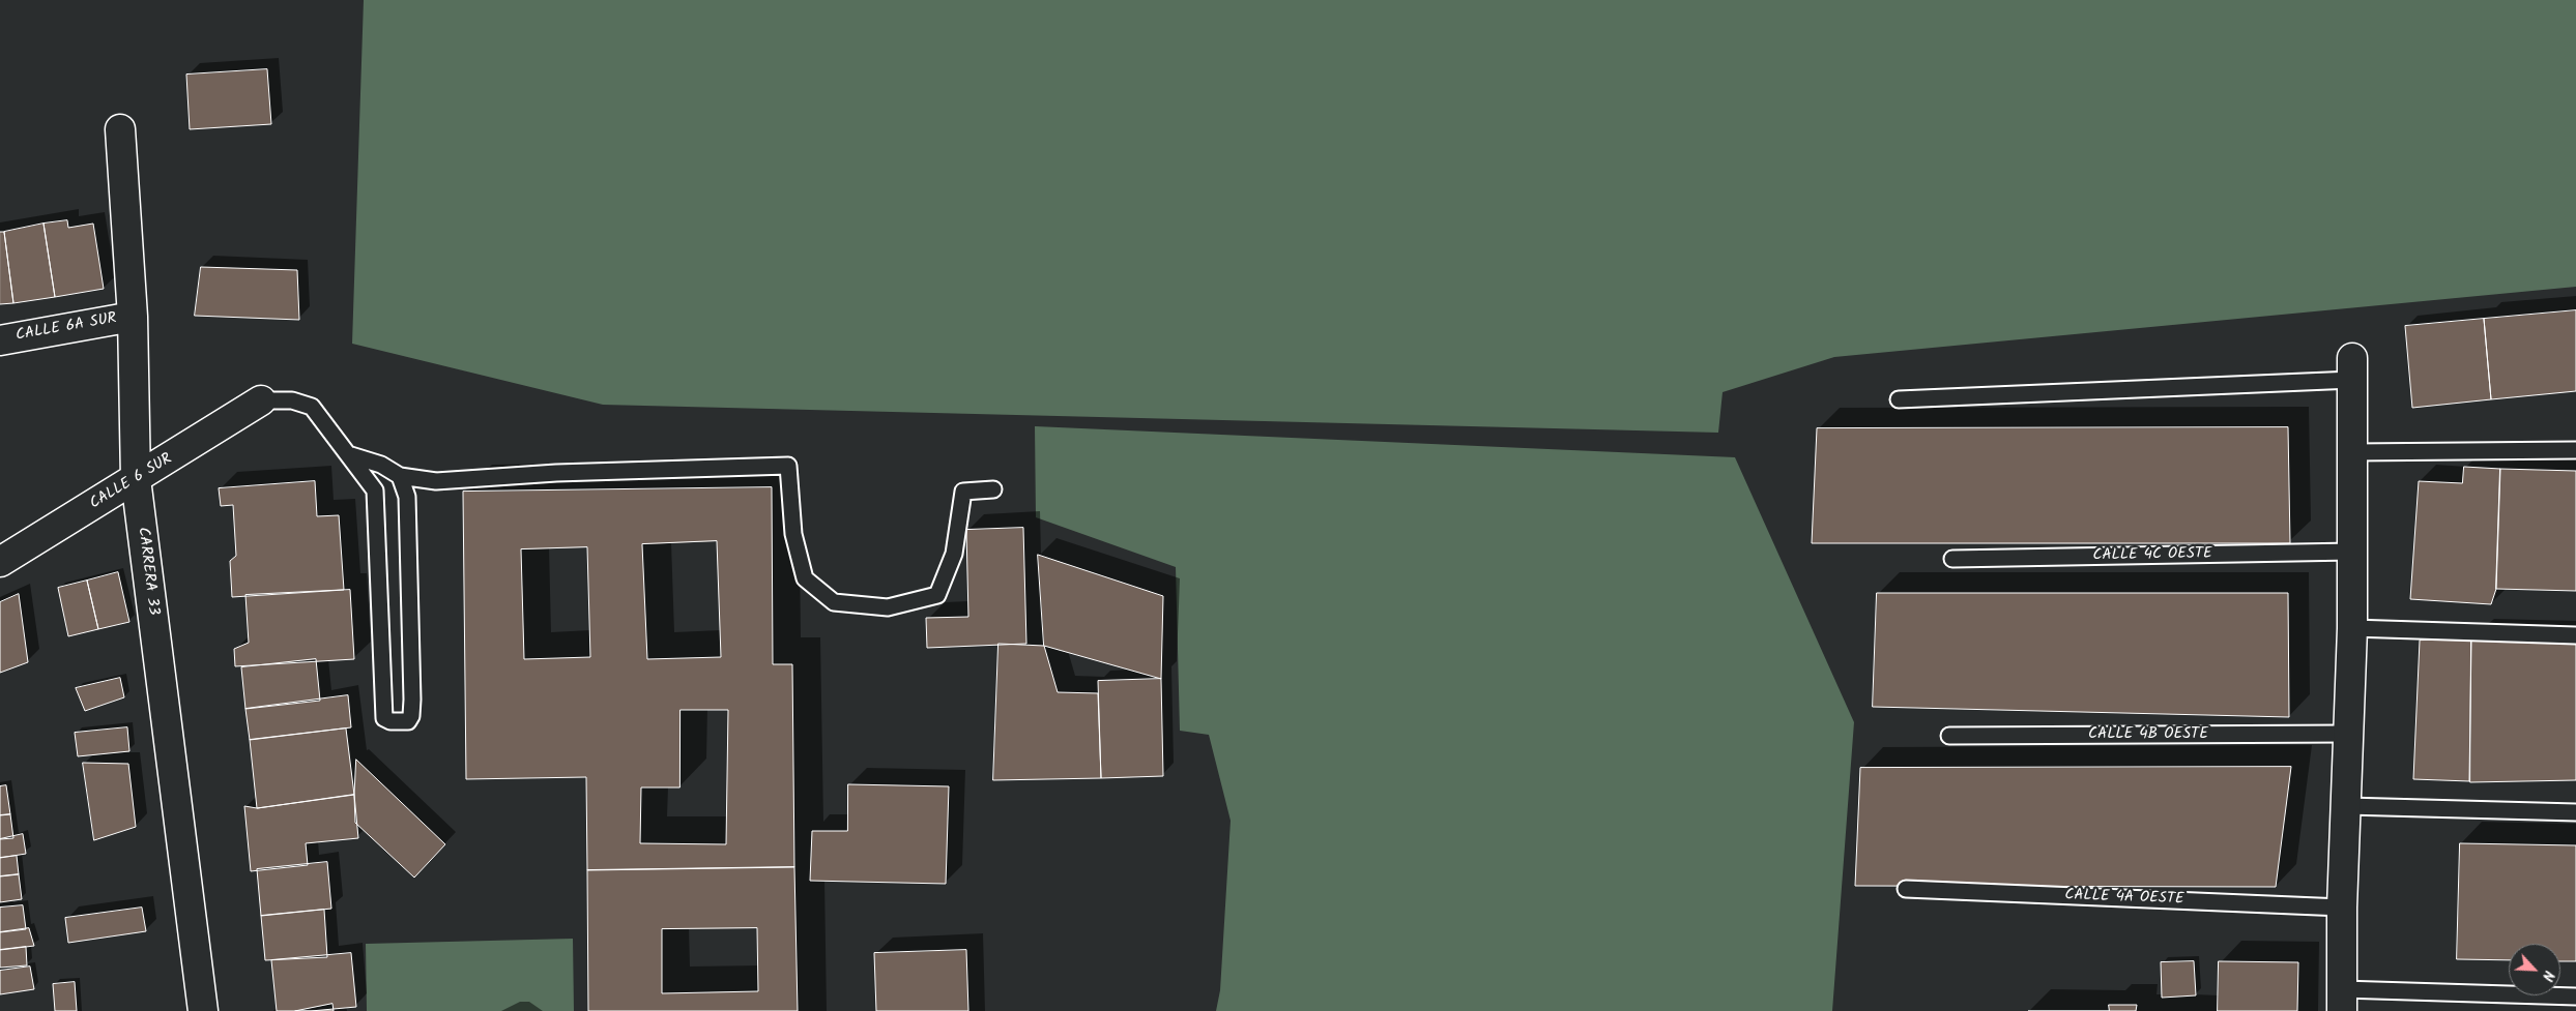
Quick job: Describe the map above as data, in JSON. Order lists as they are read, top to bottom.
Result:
{
  "streets": {
    "street": ["CALLE 6A SUR", "CALLE 6 SUR", "CARRERA 33"],
    "lane": ["CALLE 4C OESTE", "CALLE 4B OESTE", "CALLE 4A OESTE"]
  },
  "crossings": [
    ["CALLE 6A SUR", "CARRERA 33"],
    ["CALLE 6 SUR", "CARRERA 33"]
  ],
  "north": "bottom right"
}
